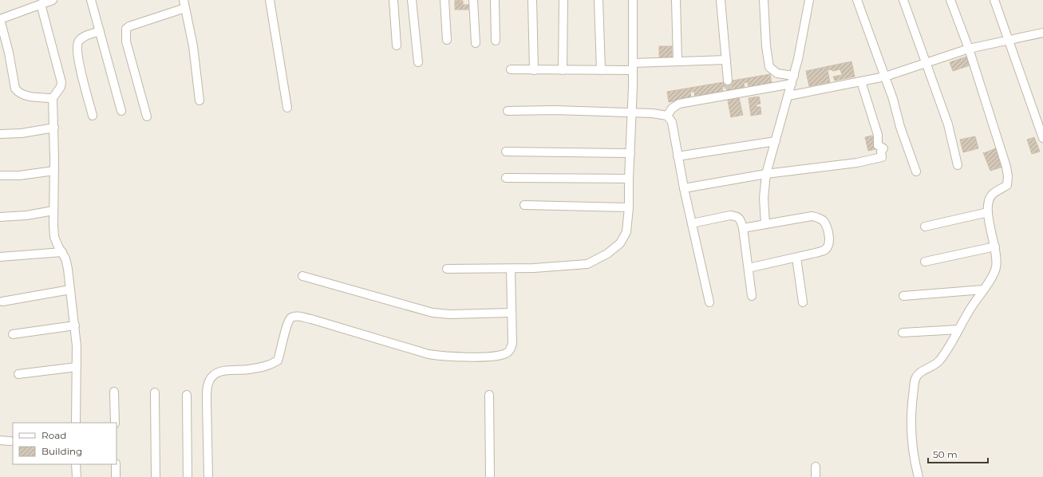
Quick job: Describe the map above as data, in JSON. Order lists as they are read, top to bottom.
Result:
{
  "legend": ["Road", "Building"],
  "scale_bar": "50 m"
}
